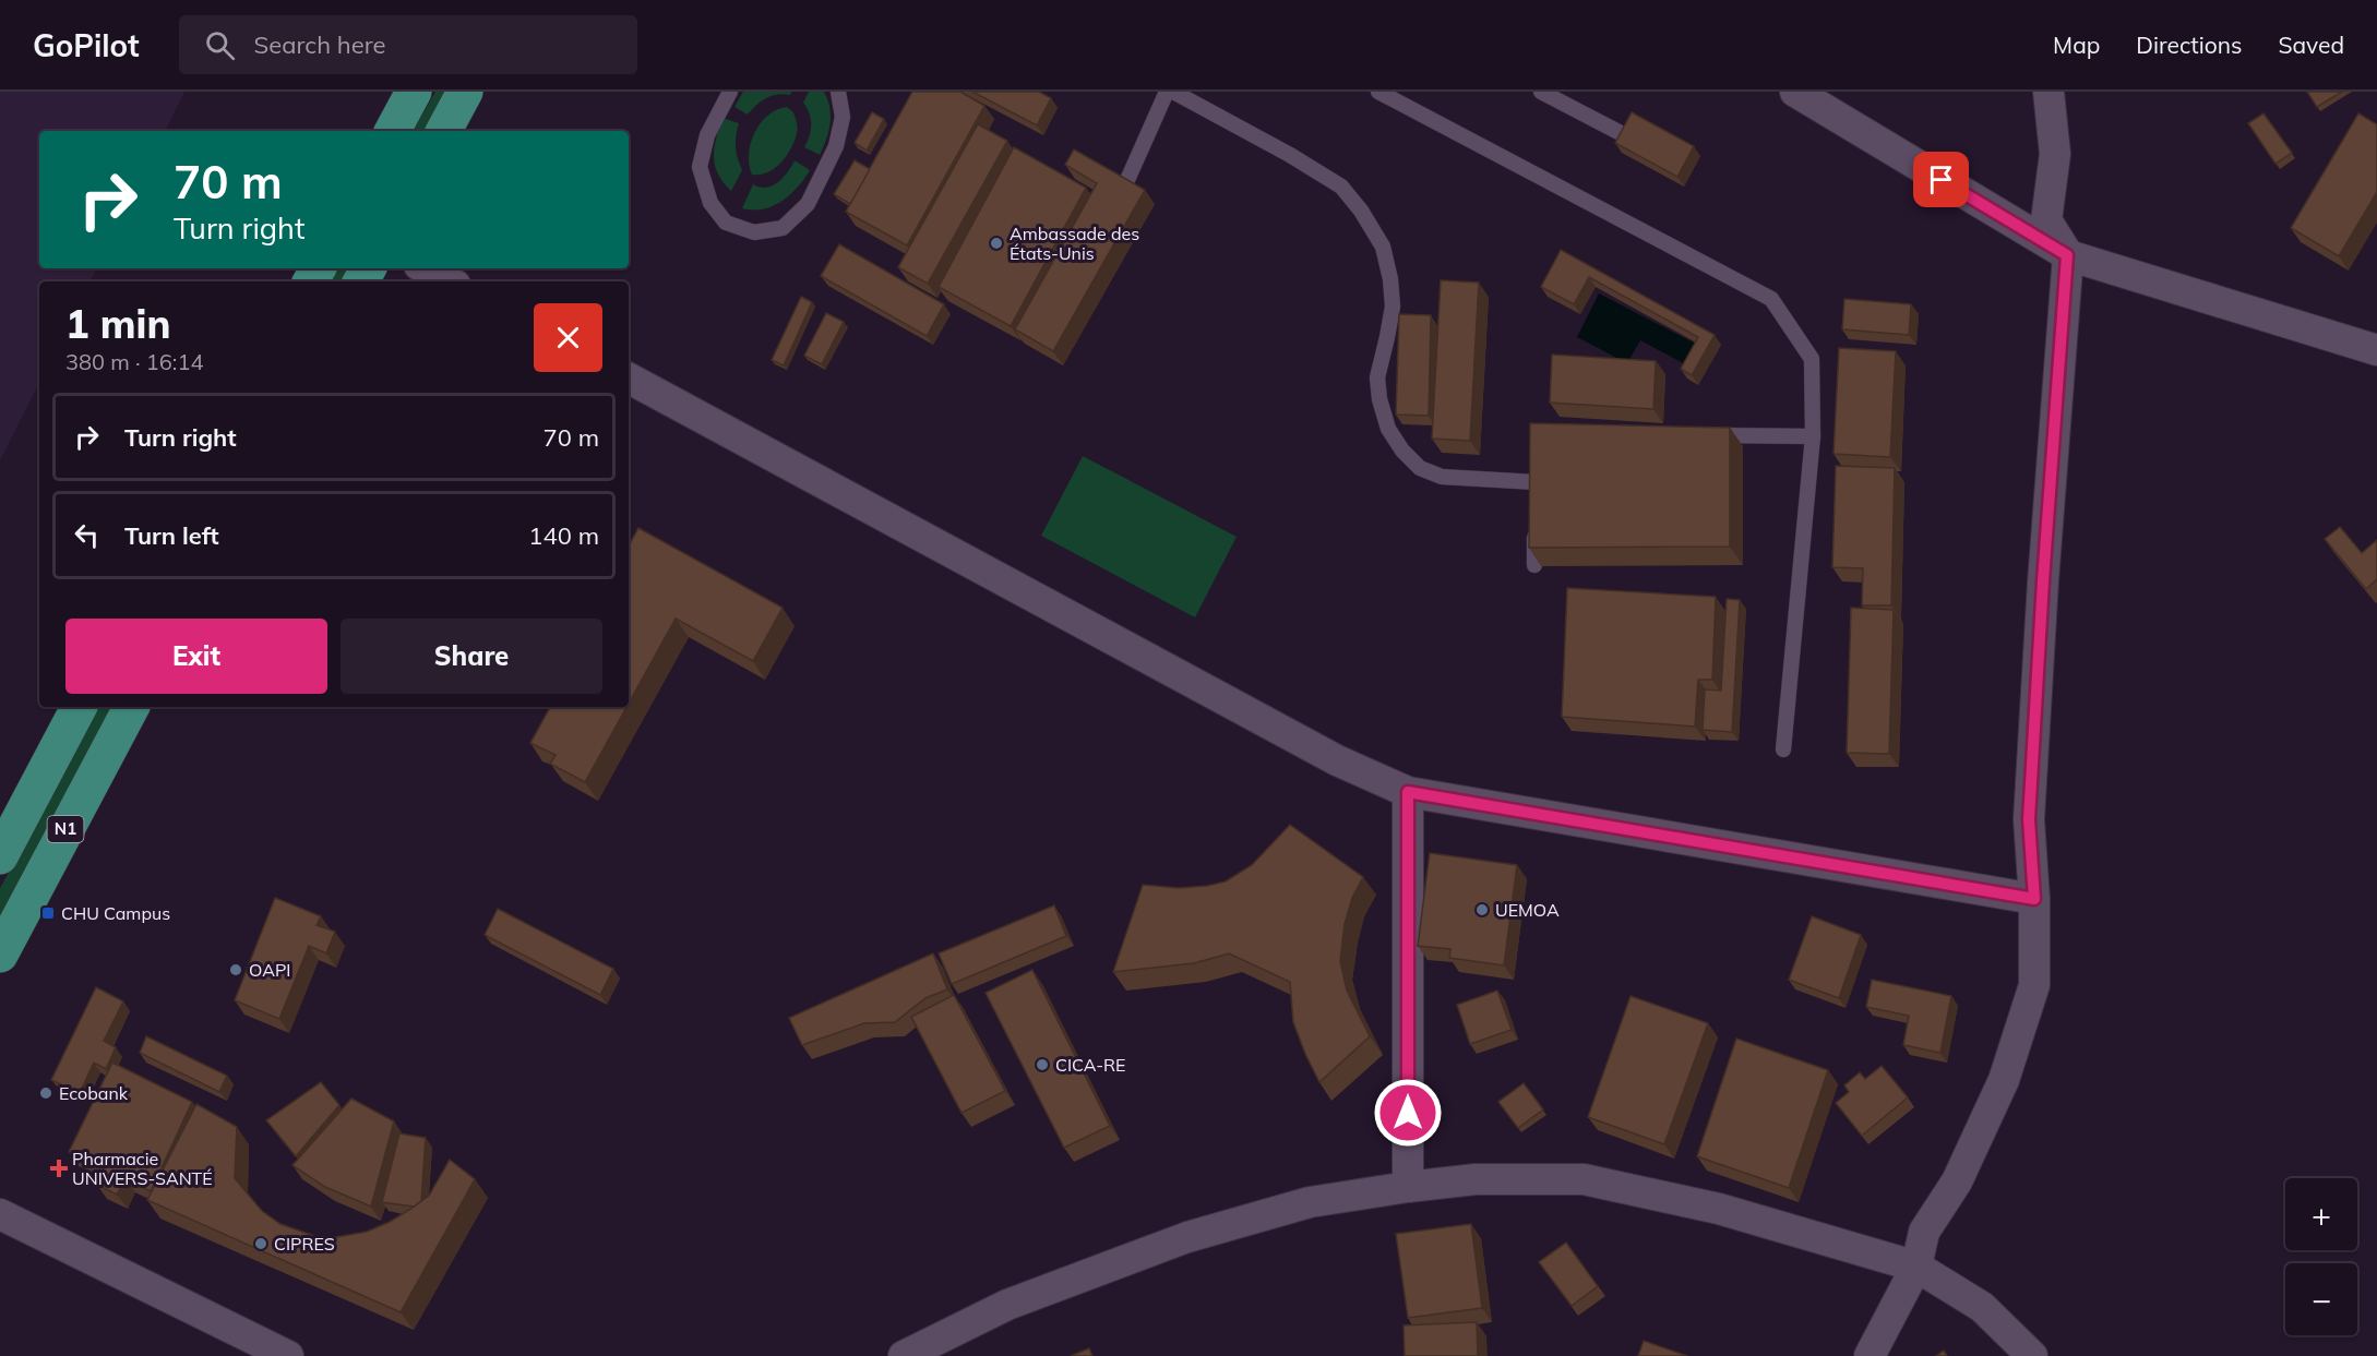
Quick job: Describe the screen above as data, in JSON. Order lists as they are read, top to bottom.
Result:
{
  "streets": {
    "highway": ["N1"]
  },
  "places": {
    "other": [
      "Ambassade des États-Unis",
      "UEMOA",
      "OAPI",
      "CICA-RE",
      "Ecobank",
      "CIPRES"
    ],
    "transit": ["CHU Campus"],
    "health": ["Pharmacie UNIVERS-SANTÉ"]
  },
  "page": {
    "header": "GoPilot",
    "search": "Search here",
    "nav": ["Map", "Directions", "Saved"],
    "turn": ["70 m", "Turn right"],
    "heading": ["1 min", "380 m · 16:14"],
    "list": [
      {
        "name": "Turn right",
        "value": "70 m"
      },
      {
        "name": "Turn left",
        "value": "140 m"
      }
    ],
    "buttons": ["Exit", "Share"],
    "map_buttons": ["+", "−"]
  }
}
